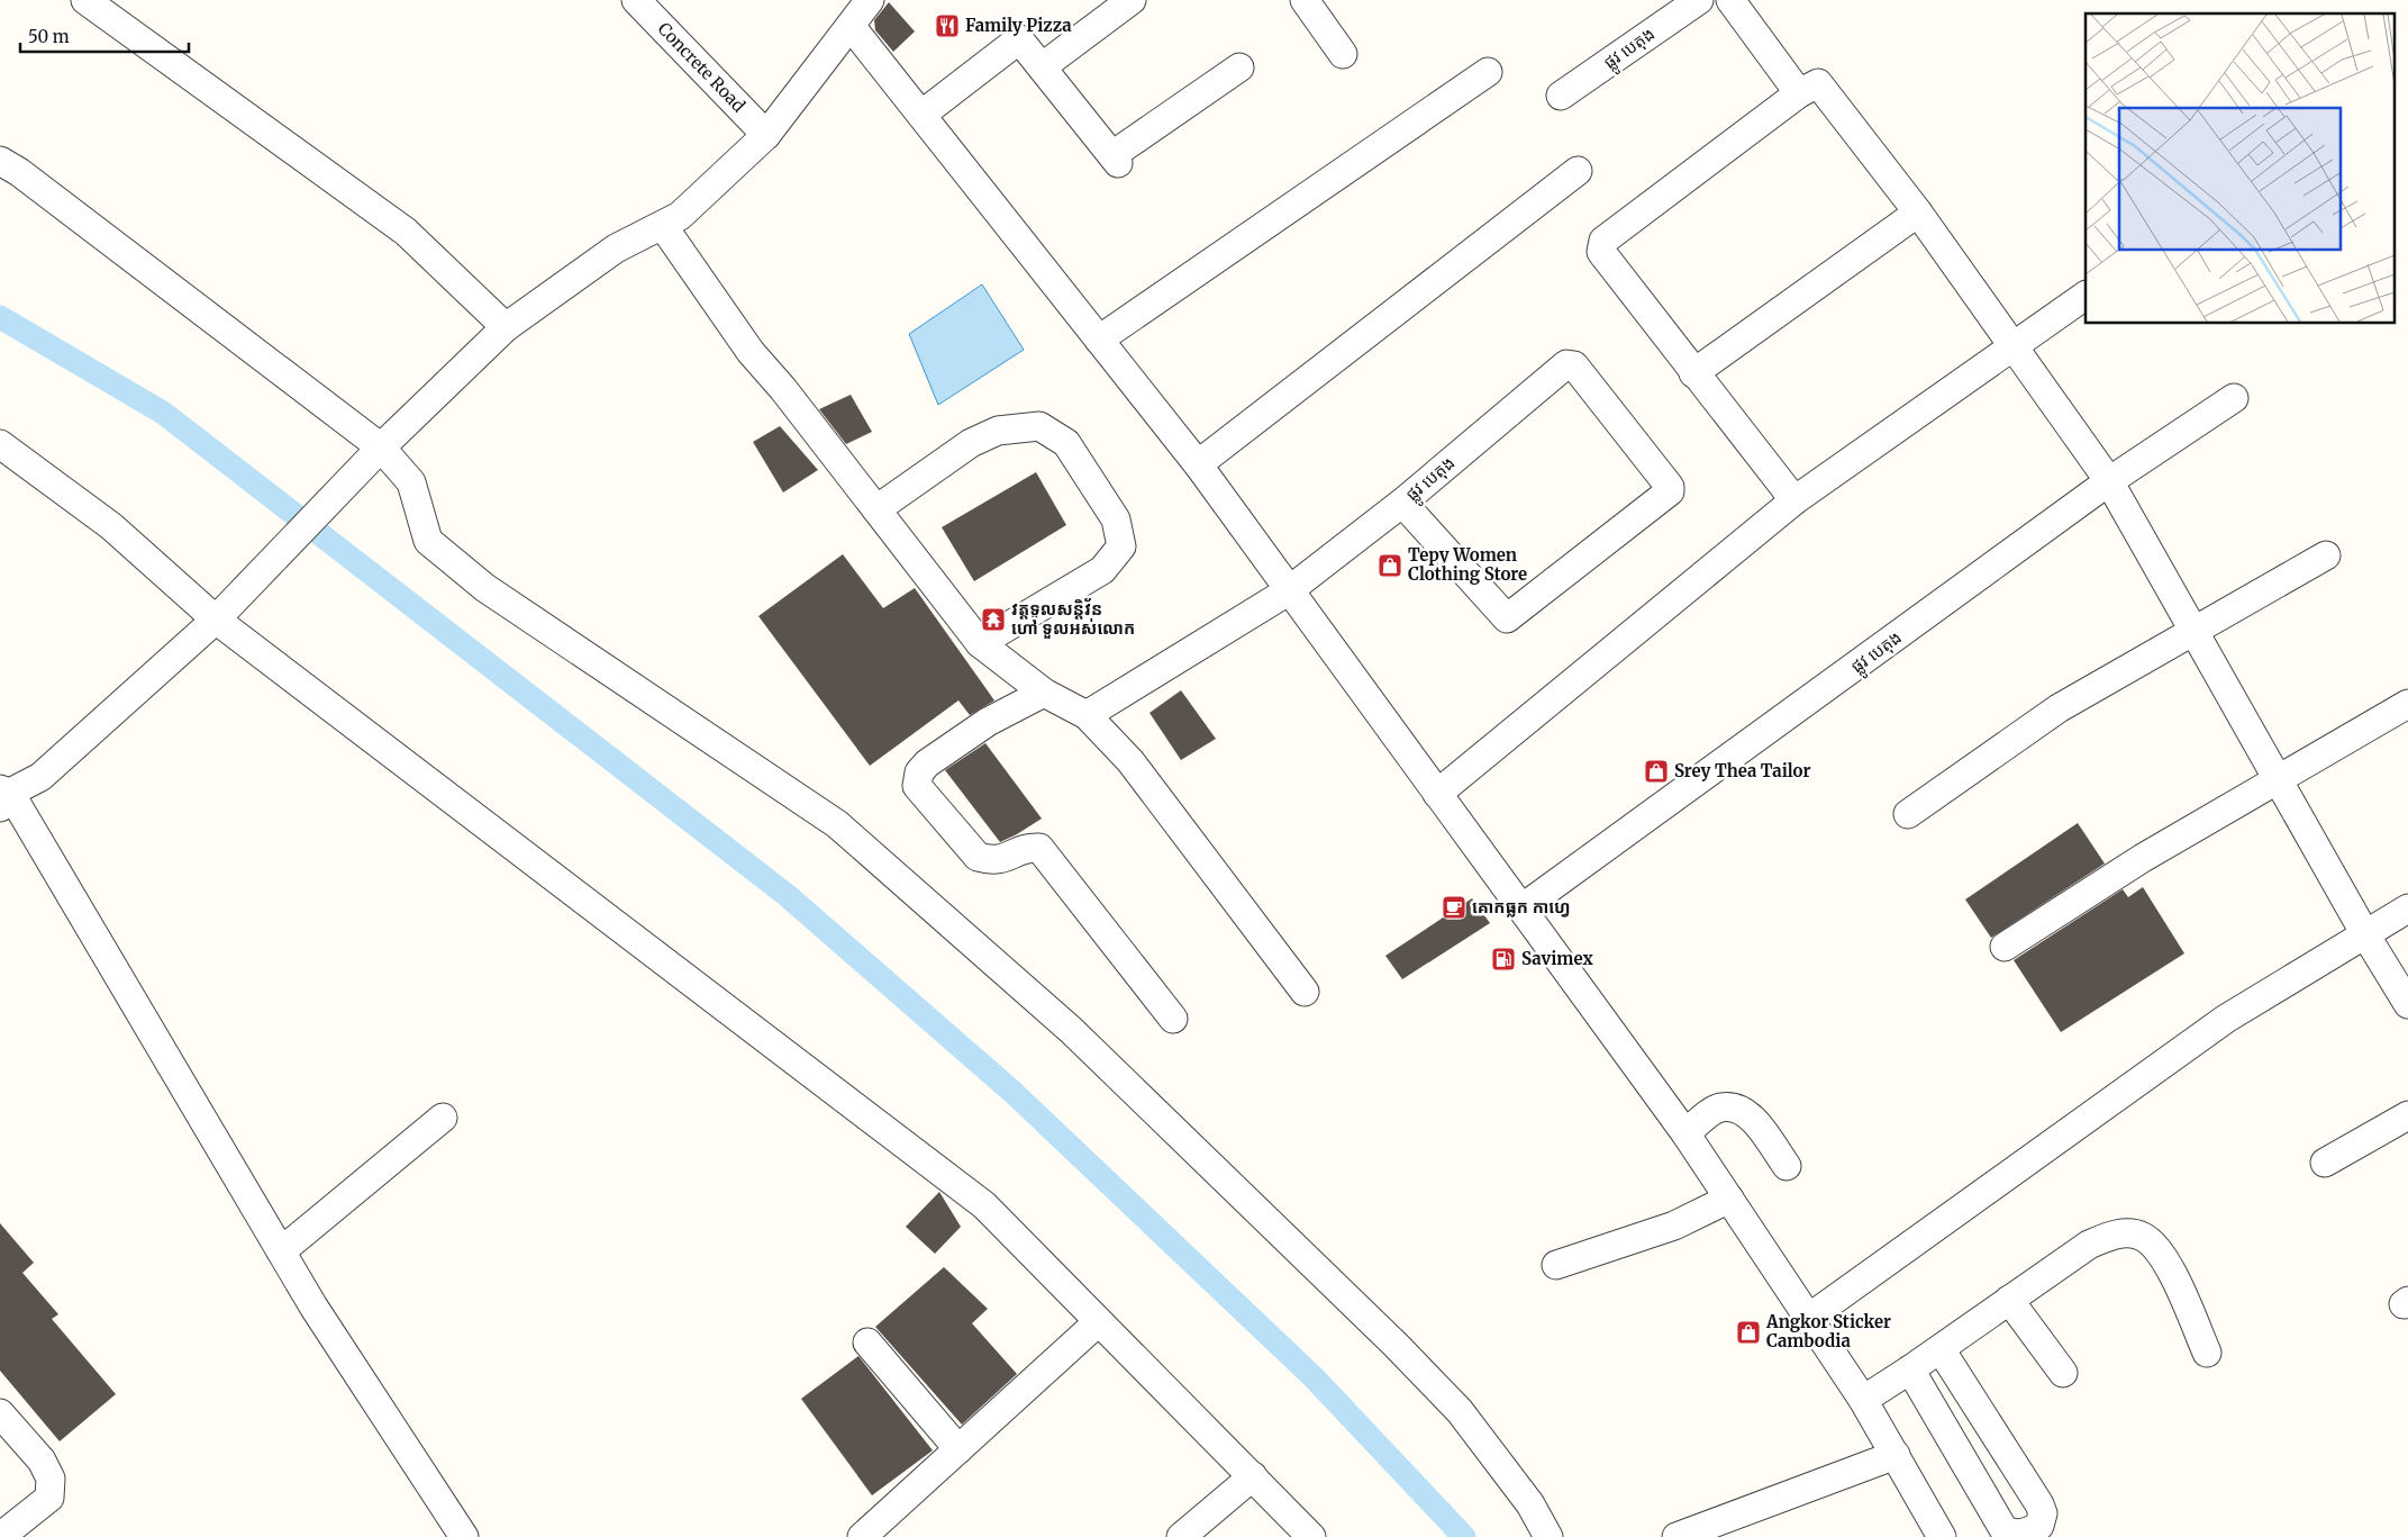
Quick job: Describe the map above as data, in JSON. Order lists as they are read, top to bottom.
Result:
{
  "streets": {
    "street": ["ផ្លូវ បេតុង", "Concrete Road"]
  },
  "places": {
    "restaurant": ["Family Pizza"],
    "shop": ["Tepy Women Clothing Store", "Srey Thea Tailor", "Angkor Sticker Cambodia"],
    "temple": ["វត្តទូលសន្តិវ័ន ហៅ ទួលអស់លោក"],
    "cafe": ["គោកធ្លក កាហ្វេ"],
    "fuel station": ["Savimex"]
  },
  "scale_bar": "50 m"
}
